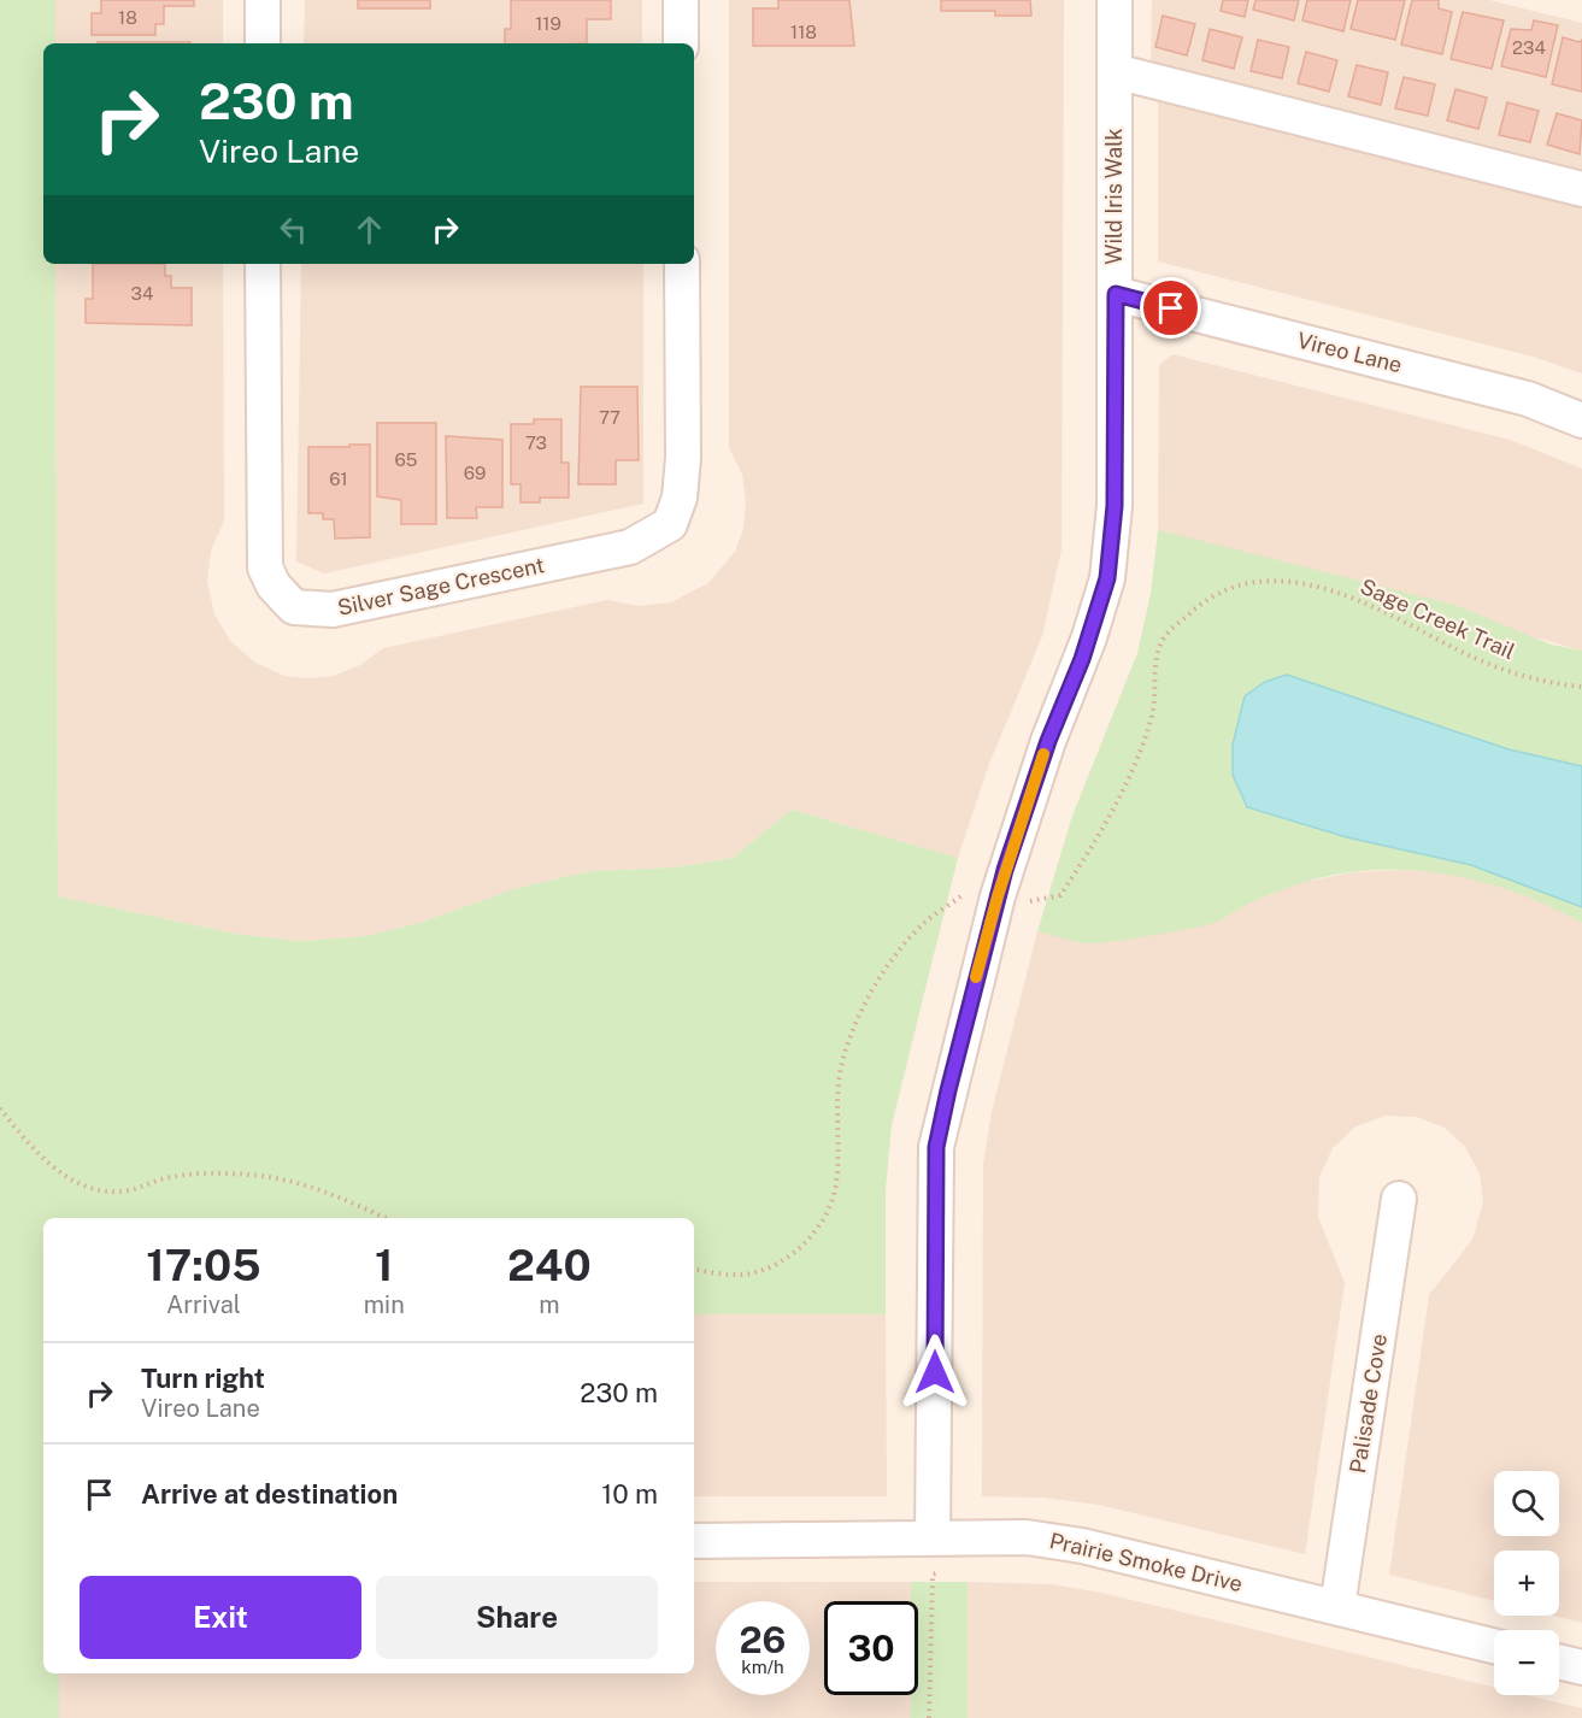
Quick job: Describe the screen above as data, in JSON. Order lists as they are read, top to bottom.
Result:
{
  "streets": {
    "street": [
      "Wild Iris Walk",
      "Vireo Lane",
      "Silver Sage Crescent",
      "Palisade Cove",
      "Prairie Smoke Drive"
    ],
    "path": ["Sage Creek Trail"]
  },
  "crossings": [
    ["Wild Iris Walk", "Vireo Lane"],
    ["Wild Iris Walk", "Sage Creek Trail"],
    ["Wild Iris Walk", "Prairie Smoke Drive"],
    ["Palisade Cove", "Prairie Smoke Drive"]
  ],
  "house_numbers": [
    "18",
    "119",
    "118",
    "234",
    "34",
    "77",
    "73",
    "65",
    "69",
    "61"
  ],
  "page": {
    "turn": ["230 m", "Vireo Lane"],
    "eta": [
      "17:05",
      "Arrival",
      "1",
      "min",
      "240",
      "m"
    ],
    "list": [
      {
        "name": "Turn right",
        "note": "Vireo Lane",
        "value": "230 m"
      },
      {
        "name": "Arrive at destination",
        "value": "10 m"
      }
    ],
    "map_buttons": ["+", "−"],
    "buttons": ["Exit", "Share"],
    "speed": "26 km/h",
    "limit": "30"
  }
}
